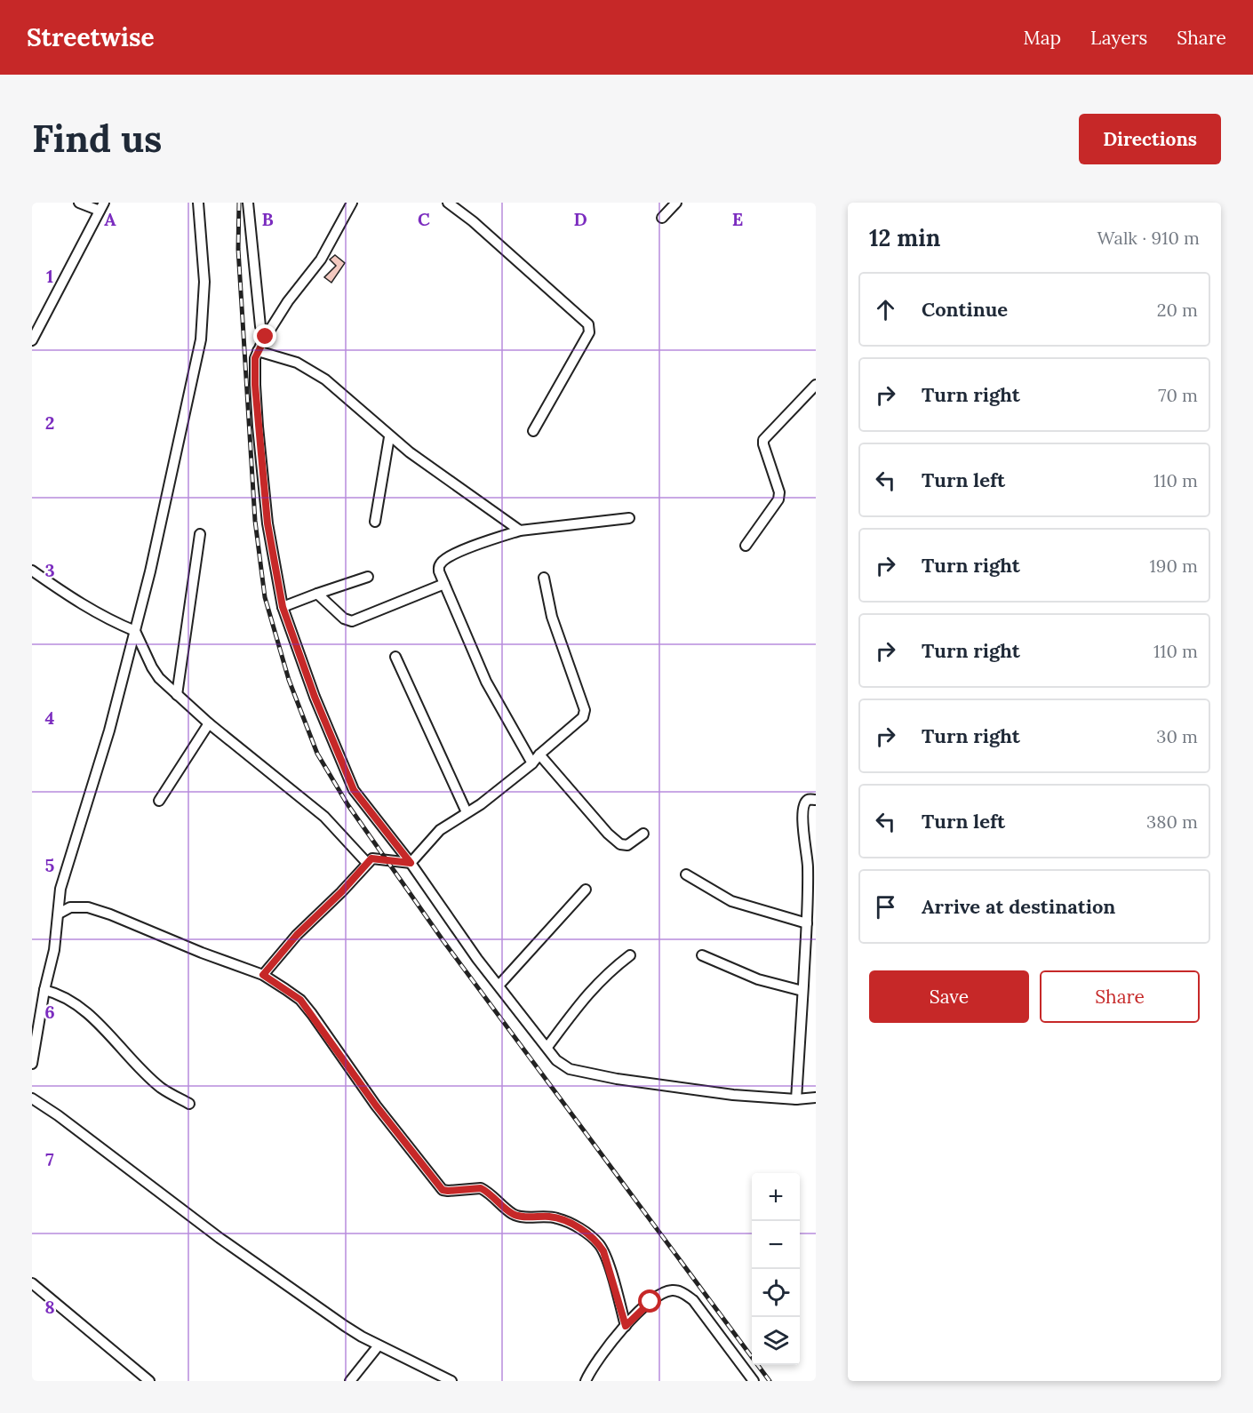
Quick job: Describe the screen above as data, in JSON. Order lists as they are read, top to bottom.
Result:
{
  "page": {
    "header": "Streetwise",
    "nav": ["Map", "Layers", "Share"],
    "buttons": [
      "Directions",
      ["Save", "Share"]
    ],
    "title": "Find us",
    "heading": ["12 min", "Walk · 910 m"],
    "list": [
      ["Continue", "20 m"],
      ["Turn right", "70 m"],
      ["Turn left", "110 m"],
      ["Turn right", "190 m"],
      ["Turn right", "110 m"],
      ["Turn right", "30 m"],
      ["Turn left", "380 m"],
      "Arrive at destination"
    ],
    "map_buttons": ["+", "−"]
  },
  "grid": {
    "columns": [
      "A",
      "B",
      "C",
      "D",
      "E"
    ],
    "rows": [
      "1",
      "2",
      "3",
      "4",
      "5",
      "6",
      "7",
      "8"
    ]
  }
}
